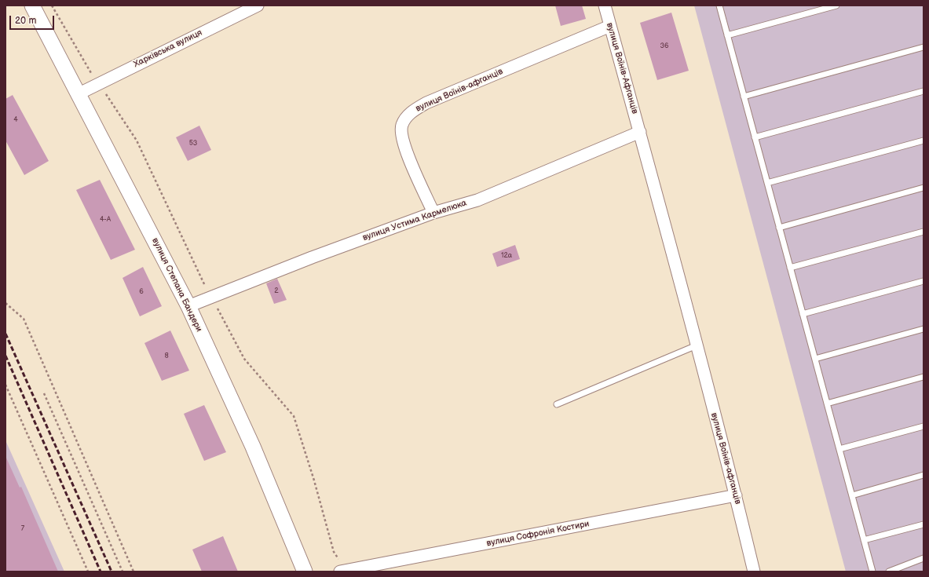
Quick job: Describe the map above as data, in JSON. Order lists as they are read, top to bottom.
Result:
{
  "streets": {
    "street": [
      "Харківська вулиця",
      "вулиця Воїнів-Афганців",
      "вулиця Воїнів-афганців",
      "вулиця Устима Кармелюка",
      "вулиця Степана Бандери",
      "вулиця Софронія Костири"
    ]
  },
  "crossings": [
    ["Харківська вулиця", "вулиця Степана Бандери"],
    ["вулиця Воїнів-Афганців", "вулиця Воїнів-афганців"],
    ["вулиця Воїнів-Афганців", "вулиця Устима Кармелюка"],
    ["вулиця Воїнів-афганців", "вулиця Устима Кармелюка"],
    ["вулиця Воїнів-афганців", "вулиця Софронія Костири"],
    ["вулиця Устима Кармелюка", "вулиця Степана Бандери"]
  ],
  "house_numbers": [
    "36",
    "4",
    "53",
    "4-А",
    "12а",
    "2",
    "6",
    "8",
    "7"
  ],
  "scale_bar": "20 m"
}
